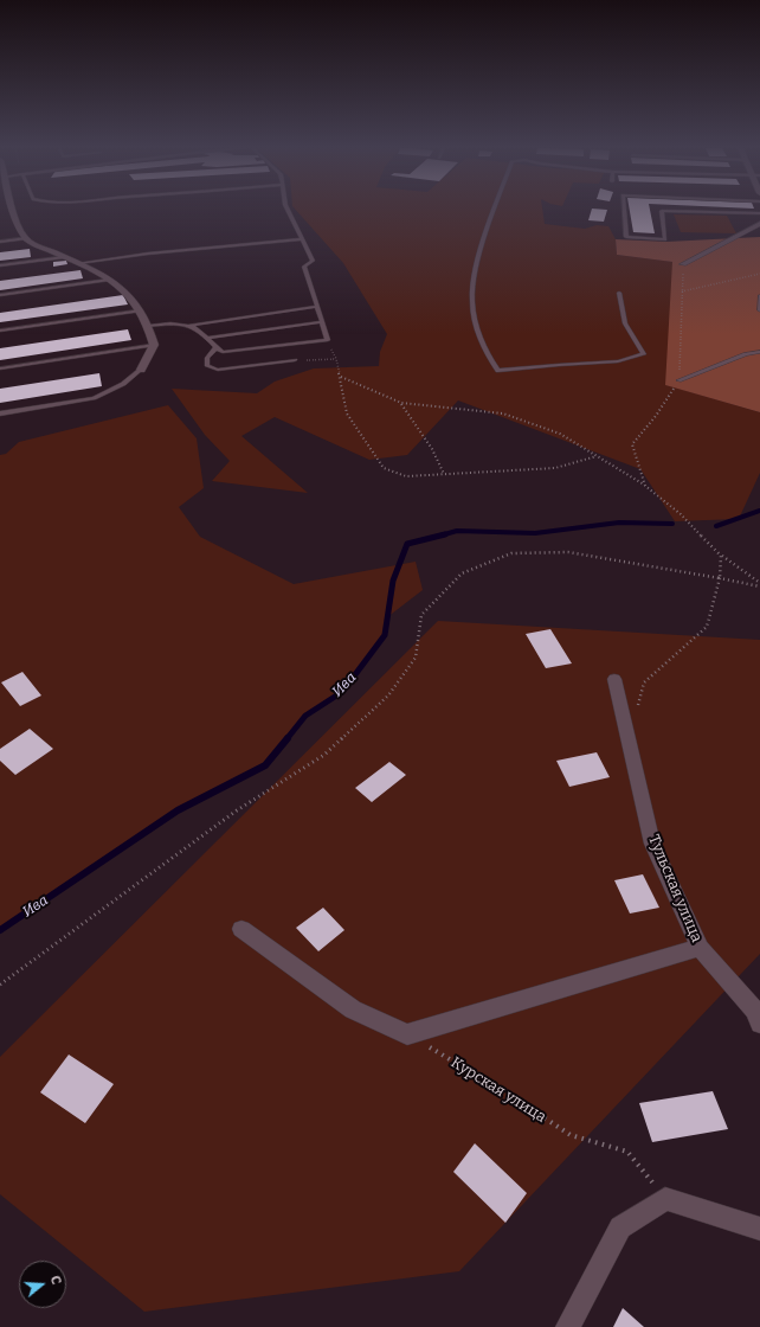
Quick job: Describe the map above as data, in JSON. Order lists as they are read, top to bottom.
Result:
{
  "streets": {
    "street": ["Тульская улица"],
    "path": ["Курская улица"]
  },
  "water": ["Ива"],
  "north": "right"
}
